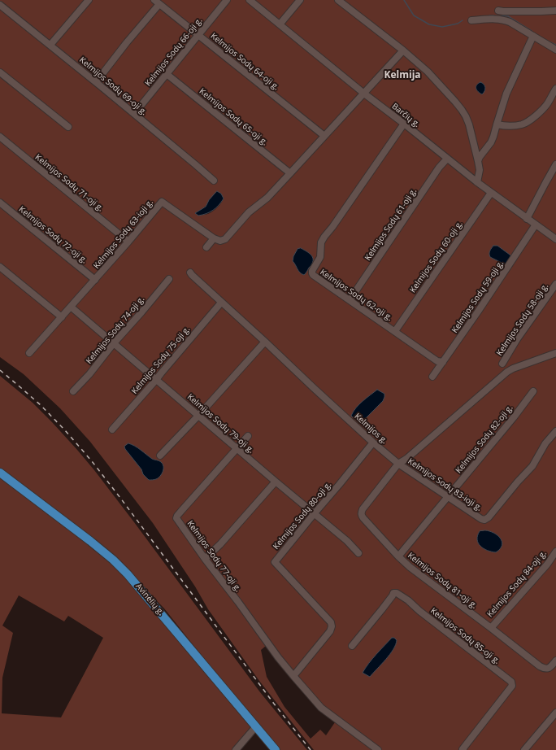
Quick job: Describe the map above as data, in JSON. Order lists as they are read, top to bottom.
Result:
{
  "streets": {
    "main road": ["Avinėlių g."],
    "street": [
      "Kelmijos Sodų 66-oji g.",
      "Kelmijos Sodų 64-oji g.",
      "Kelmijos Sodų 69-oji g.",
      "Barčių g.",
      "Kelmijos Sodų 65-oji g.",
      "Kelmijos Sodų 71-oji g.",
      "Kelmijos Sodų 61-oji g.",
      "Kelmijos Sodų 63-ioji g.",
      "Kelmijos Sodų 72-oji g.",
      "Kelmijos Sodų 60-oji g.",
      "Kelmijos Sodų 62-oji g.",
      "Kelmijos Sodų 59-oji g.",
      "Kelmijos Sodų 58-oji g.",
      "Kelmijos Sodų 74-oji g.",
      "Kelmijos Sodų 75-oji g.",
      "Kelmijos Sodų 79-oji g.",
      "Kelmijos g.",
      "Kelmijos Sodų 82-oji g.",
      "Kelmijos Sodų 83-ioji g.",
      "Kelmijos Sodų 80-oji g.",
      "Kelmijos Sodų 77-oji g.",
      "Kelmijos Sodų 81-oji g.",
      "Kelmijos Sodų 84-oji g.",
      "Kelmijos Sodų 85-oji g."
    ]
  },
  "crossings": [
    ["Kelmijos Sodų 66-oji g.", "Kelmijos Sodų 64-oji g."],
    ["Kelmijos Sodų 66-oji g.", "Kelmijos Sodų 69-oji g."],
    ["Kelmijos Sodų 66-oji g.", "Kelmijos Sodų 65-oji g."],
    ["Barčių g.", "Kelmijos Sodų 61-oji g."],
    ["Barčių g.", "Kelmijos Sodų 60-oji g."],
    ["Barčių g.", "Kelmijos Sodų 62-oji g."],
    ["Barčių g.", "Kelmijos Sodų 59-oji g."],
    ["Kelmijos Sodų 71-oji g.", "Kelmijos Sodų 63-ioji g."],
    ["Kelmijos Sodų 61-oji g.", "Kelmijos Sodų 62-oji g."],
    ["Kelmijos Sodų 63-ioji g.", "Kelmijos Sodų 72-oji g."],
    ["Kelmijos Sodų 63-ioji g.", "Kelmijos Sodų 79-oji g."],
    ["Kelmijos Sodų 60-oji g.", "Kelmijos Sodų 62-oji g."],
    ["Kelmijos Sodų 62-oji g.", "Kelmijos Sodų 59-oji g."],
    ["Kelmijos Sodų 74-oji g.", "Kelmijos Sodų 79-oji g."],
    ["Kelmijos Sodų 75-oji g.", "Kelmijos Sodų 79-oji g."],
    ["Kelmijos Sodų 75-oji g.", "Kelmijos g."],
    ["Kelmijos Sodų 79-oji g.", "Kelmijos Sodų 80-oji g."],
    ["Kelmijos Sodų 79-oji g.", "Kelmijos Sodų 77-oji g."],
    ["Kelmijos g.", "Kelmijos Sodų 83-ioji g."],
    ["Kelmijos g.", "Kelmijos Sodų 80-oji g."],
    ["Kelmijos g.", "Kelmijos Sodų 81-oji g."],
    ["Kelmijos Sodų 82-oji g.", "Kelmijos Sodų 83-ioji g."],
    ["Kelmijos Sodų 82-oji g.", "Kelmijos Sodų 81-oji g."],
    ["Kelmijos Sodų 83-ioji g.", "Kelmijos Sodų 81-oji g."],
    ["Kelmijos Sodų 80-oji g.", "Kelmijos Sodų 77-oji g."],
    ["Kelmijos Sodų 81-oji g.", "Kelmijos Sodų 84-oji g."]
  ],
  "districts": ["Kelmija"]
}
